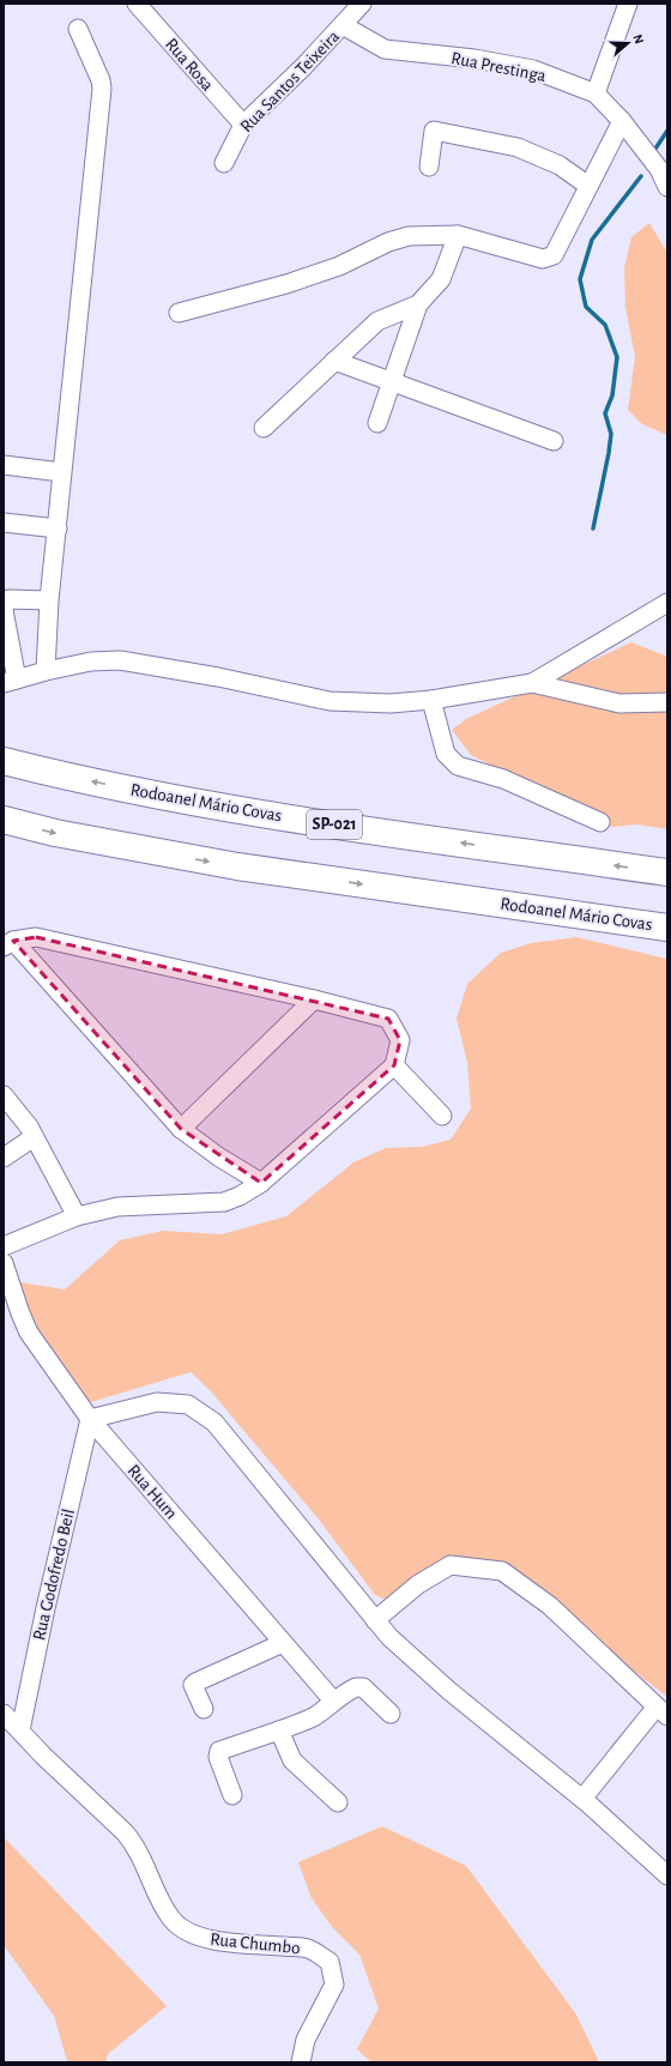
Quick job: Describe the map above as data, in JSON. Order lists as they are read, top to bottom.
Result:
{
  "streets": {
    "highway": ["Rodoanel Mário Covas", "SP-021"],
    "street": [
      "Rua Rosa",
      "Rua Prestinga",
      "Rua Santos Teixeira",
      "Rua Hum",
      "Rua Godofredo Beil",
      "Rua Chumbo"
    ]
  },
  "crossings": [
    ["Rua Rosa", "Rua Santos Teixeira"],
    ["Rua Prestinga", "Rua Santos Teixeira"],
    ["Rua Hum", "Rua Godofredo Beil"],
    ["Rua Godofredo Beil", "Rua Chumbo"]
  ],
  "north": "right"
}
